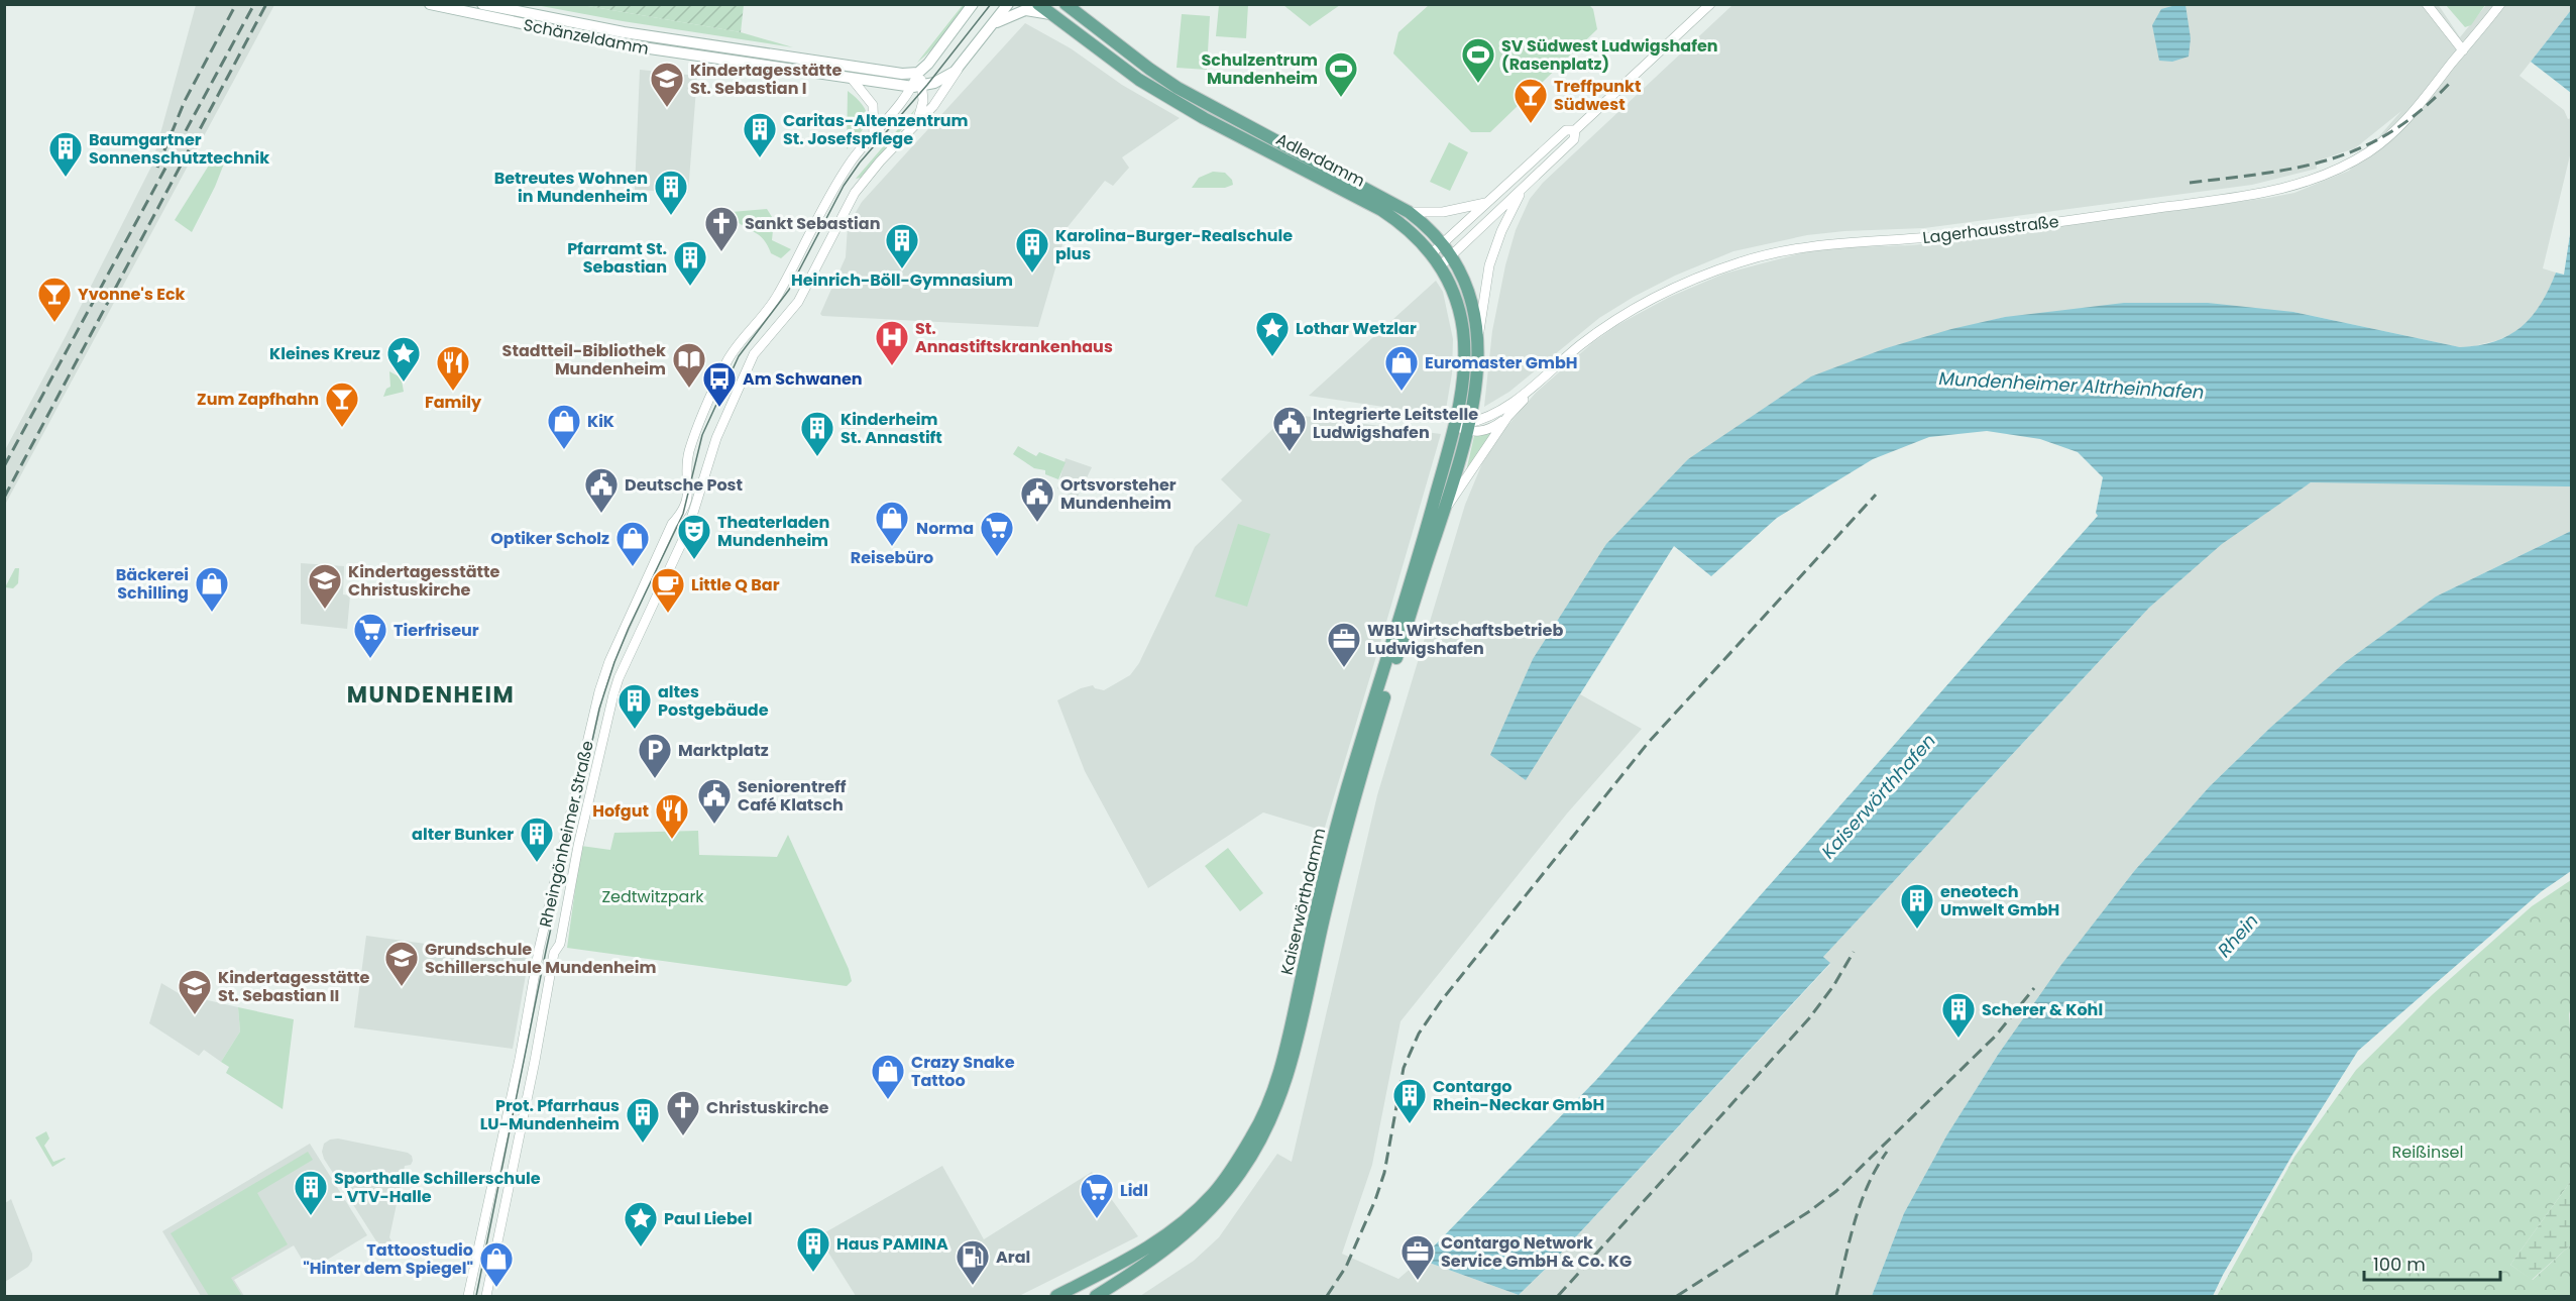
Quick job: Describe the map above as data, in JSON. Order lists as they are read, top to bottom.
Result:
{
  "streets": {
    "main road": ["Schänzeldamm", "Adlerdamm", "Kaiserwörthdamm"],
    "street": ["Lagerhausstraße", "Rheingönheimer Straße"]
  },
  "crossings": [
    ["Schänzeldamm", "Rheingönheimer Straße"],
    ["Adlerdamm", "Lagerhausstraße"],
    ["Adlerdamm", "Kaiserwörthdamm"],
    ["Lagerhausstraße", "Kaiserwörthdamm"]
  ],
  "districts": ["MUNDENHEIM"],
  "water": ["Mundenheimer Altrheinhafen", "Kaiserwörthhafen", "Rhein"],
  "parks": ["Zedtwitzpark", "Reißinsel"],
  "places": {
    "sports": ["SV Südwest Ludwigshafen (Rasenplatz)", "Schulzentrum Mundenheim"],
    "school or university": [
      "Kindertagesstätte St. Sebastian I",
      "Kindertagesstätte Christuskirche",
      "Grundschule Schillerschule Mundenheim",
      "Kindertagesstätte St. Sebastian II"
    ],
    "bar": ["Treffpunkt Südwest", "Yvonne's Eck", "Zum Zapfhahn"],
    "building": [
      "Caritas-Altenzentrum St. Josefspflege",
      "Baumgartner Sonnenschutztechnik",
      "Betreutes Wohnen in Mundenheim",
      "Heinrich-Böll-Gymnasium",
      "Karolina-Burger-Realschule plus",
      "Pfarramt St. Sebastian",
      "Kinderheim St. Annastift",
      "altes Postgebäude",
      "alter Bunker",
      "eneotech Umwelt GmbH",
      "Scherer & Kohl",
      "Contargo Rhein-Neckar GmbH",
      "Prot. Pfarrhaus LU-Mundenheim",
      "Sporthalle Schillerschule - VTV-Halle",
      "Haus PAMINA"
    ],
    "church": ["Sankt Sebastian", "Christuskirche"],
    "place": ["Lothar Wetzlar", "Kleines Kreuz", "Paul Liebel"],
    "hospital": ["St. Annastiftskrankenhaus"],
    "library": ["Stadtteil-Bibliothek Mundenheim"],
    "restaurant": ["Family", "Hofgut"],
    "shop": [
      "Euromaster GmbH",
      "KiK",
      "Reisebüro",
      "Optiker Scholz",
      "Bäckerei Schilling",
      "Crazy Snake Tattoo",
      "Tattoostudio \"Hinter dem Spiegel\""
    ],
    "bus stop": ["Am Schwanen"],
    "public building": [
      "Integrierte Leitstelle Ludwigshafen",
      "Deutsche Post",
      "Ortsvorsteher Mundenheim",
      "Seniorentreff Café Klatsch"
    ],
    "supermarket": ["Norma", "Tierfriseur", "Lidl"],
    "theatre": ["Theaterladen Mundenheim"],
    "cafe": ["Little Q Bar"],
    "office": ["WBL Wirtschaftsbetrieb Ludwigshafen", "Contargo Network Service GmbH & Co. KG"],
    "parking": ["Marktplatz"],
    "fuel station": ["Aral"]
  },
  "scale_bar": "100 m"
}
